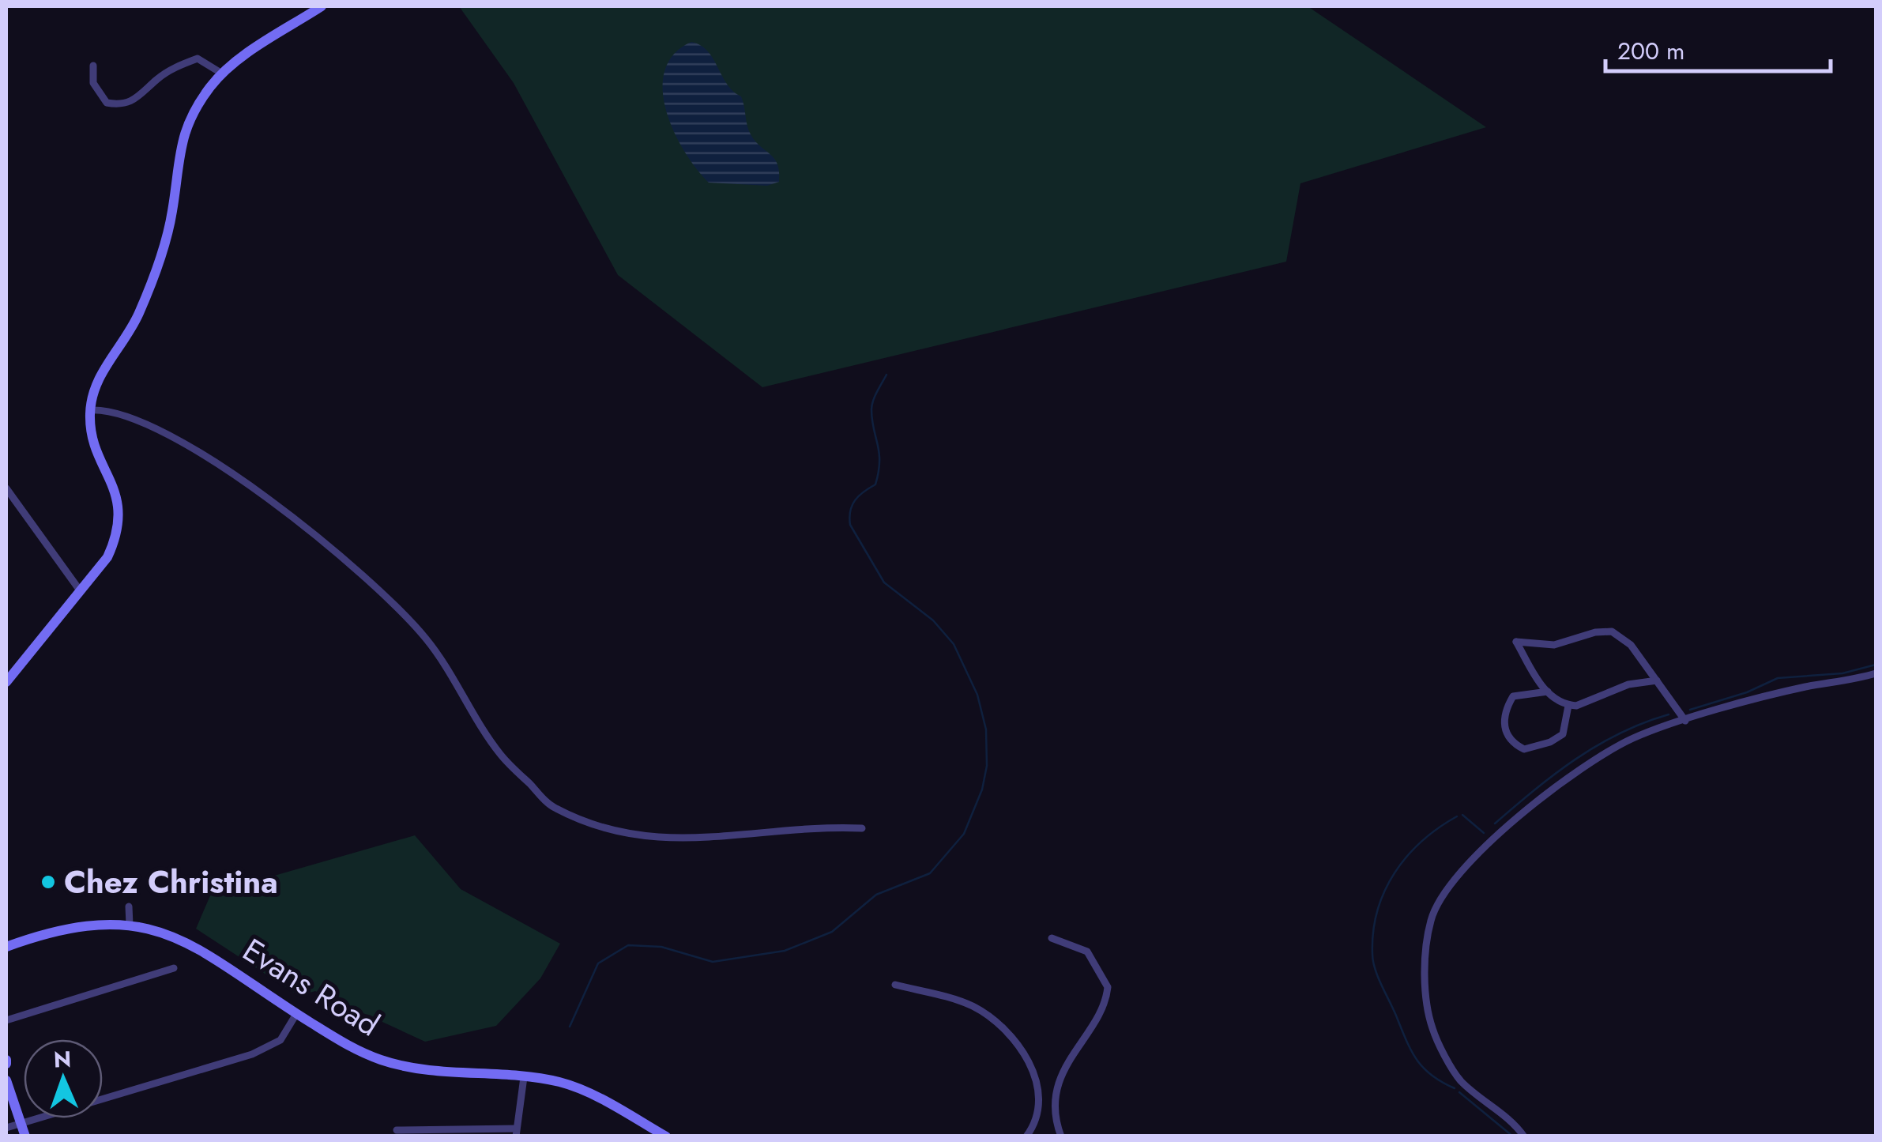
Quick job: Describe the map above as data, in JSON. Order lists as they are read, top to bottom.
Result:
{
  "streets": {
    "street": ["Evans Road"]
  },
  "places": ["Chez Christina"],
  "scale_bar": "200 m",
  "north": "top"
}
